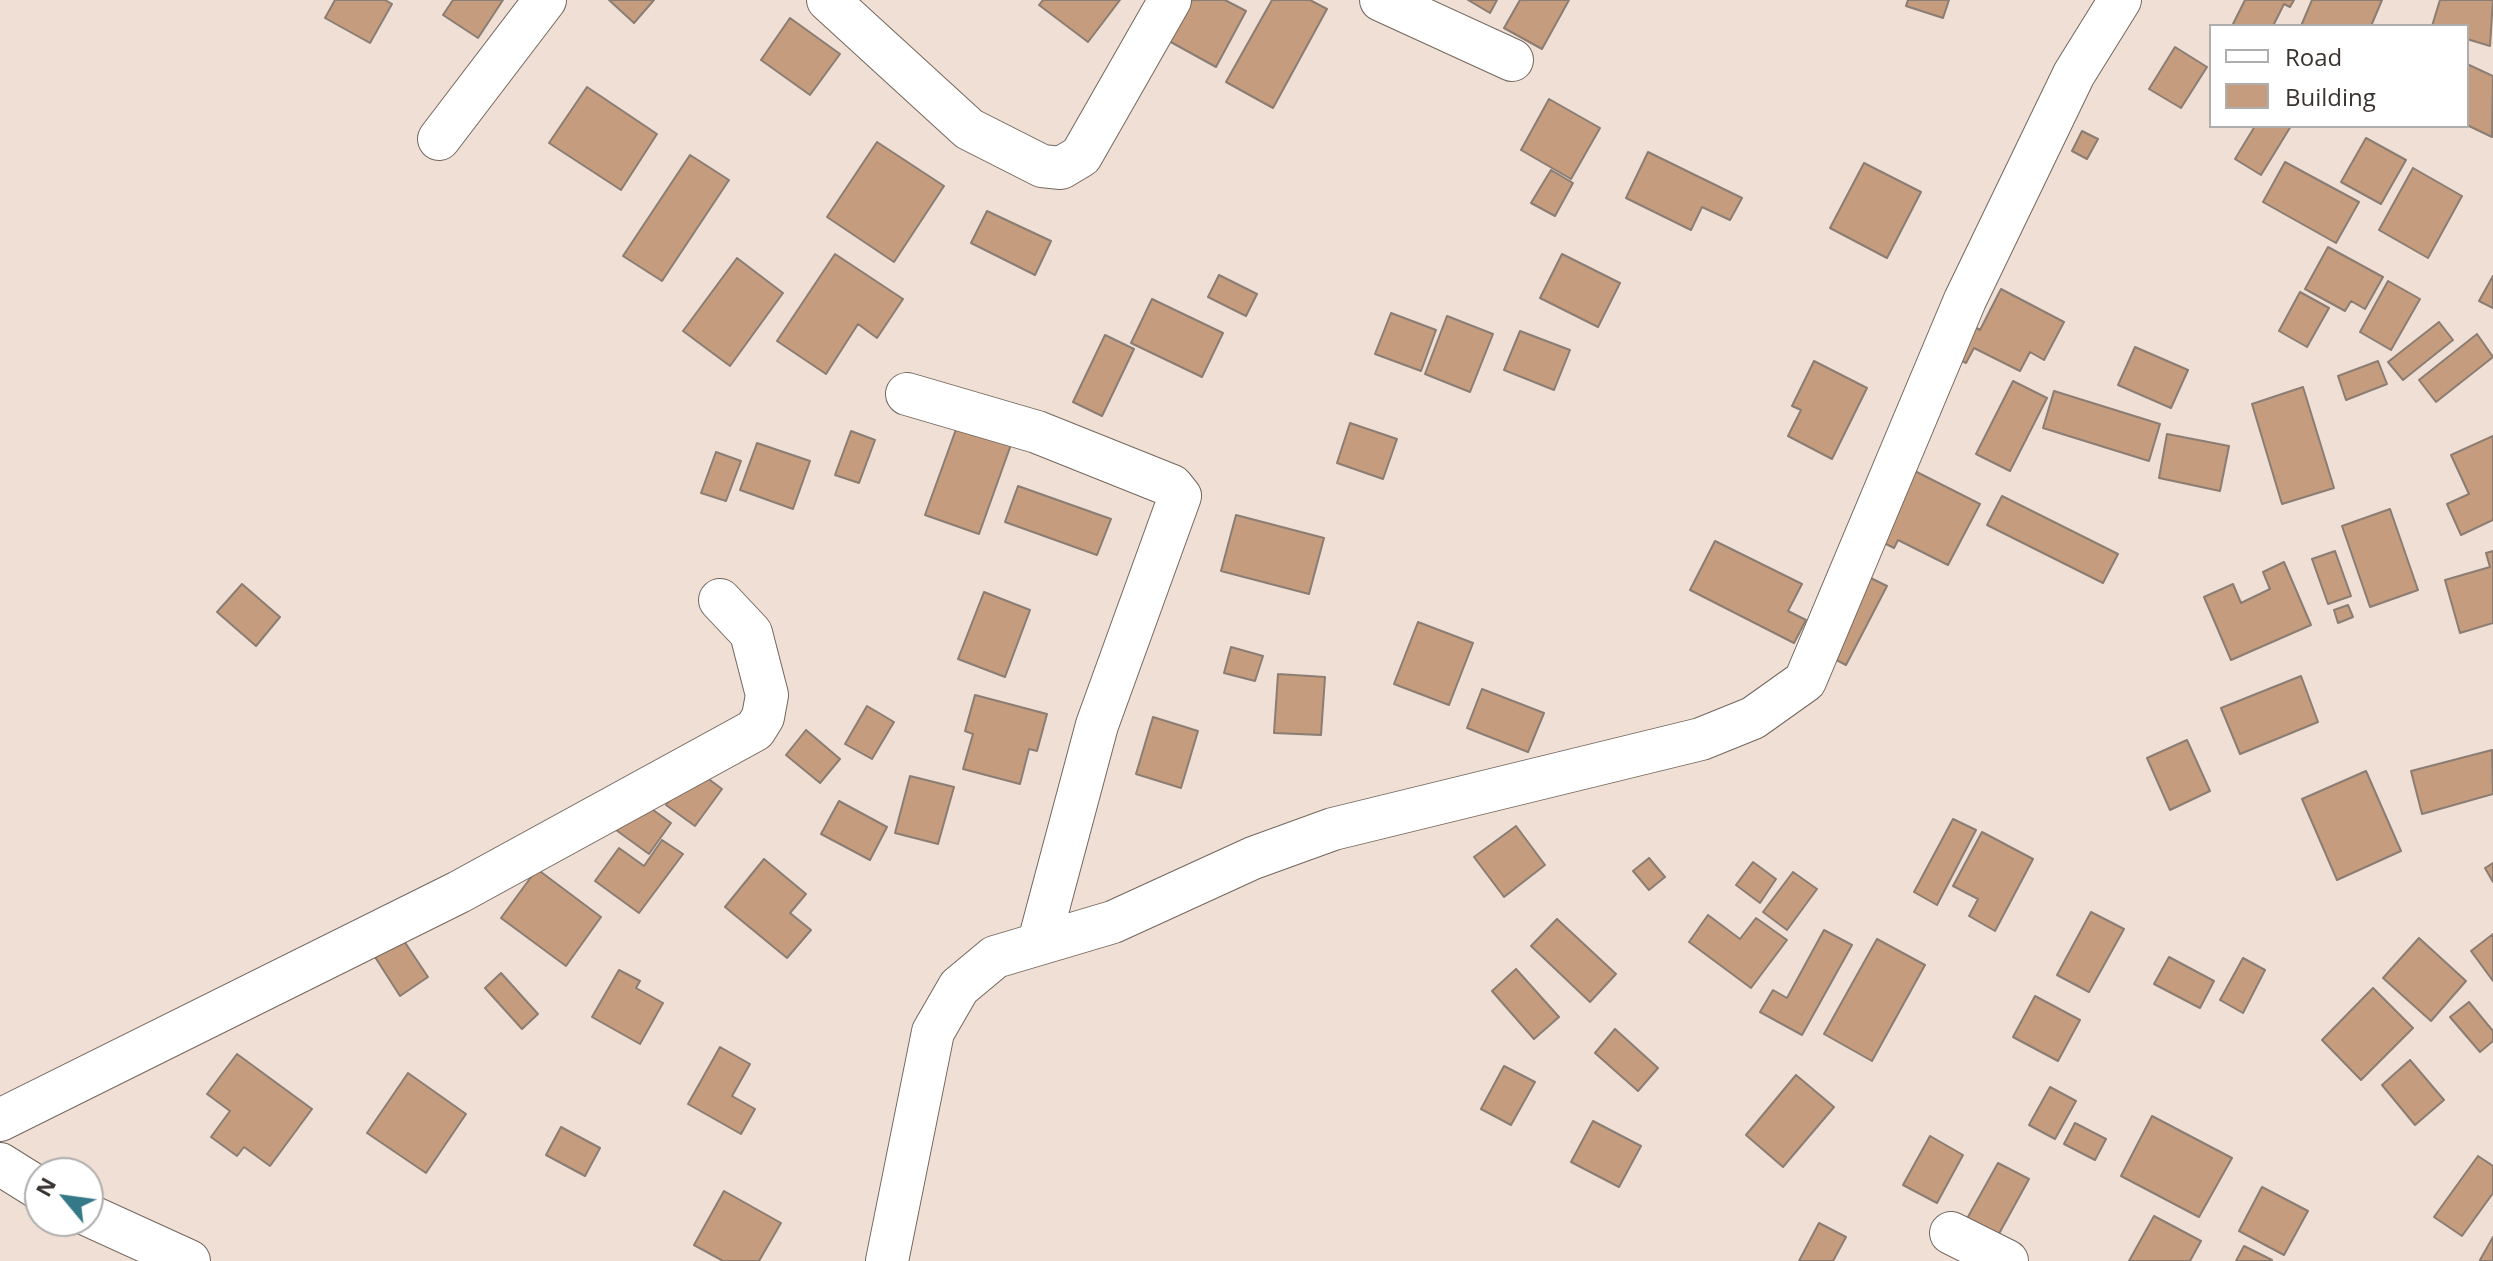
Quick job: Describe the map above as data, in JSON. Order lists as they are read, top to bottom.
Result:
{
  "legend": ["Road", "Building"],
  "north": "top left"
}
